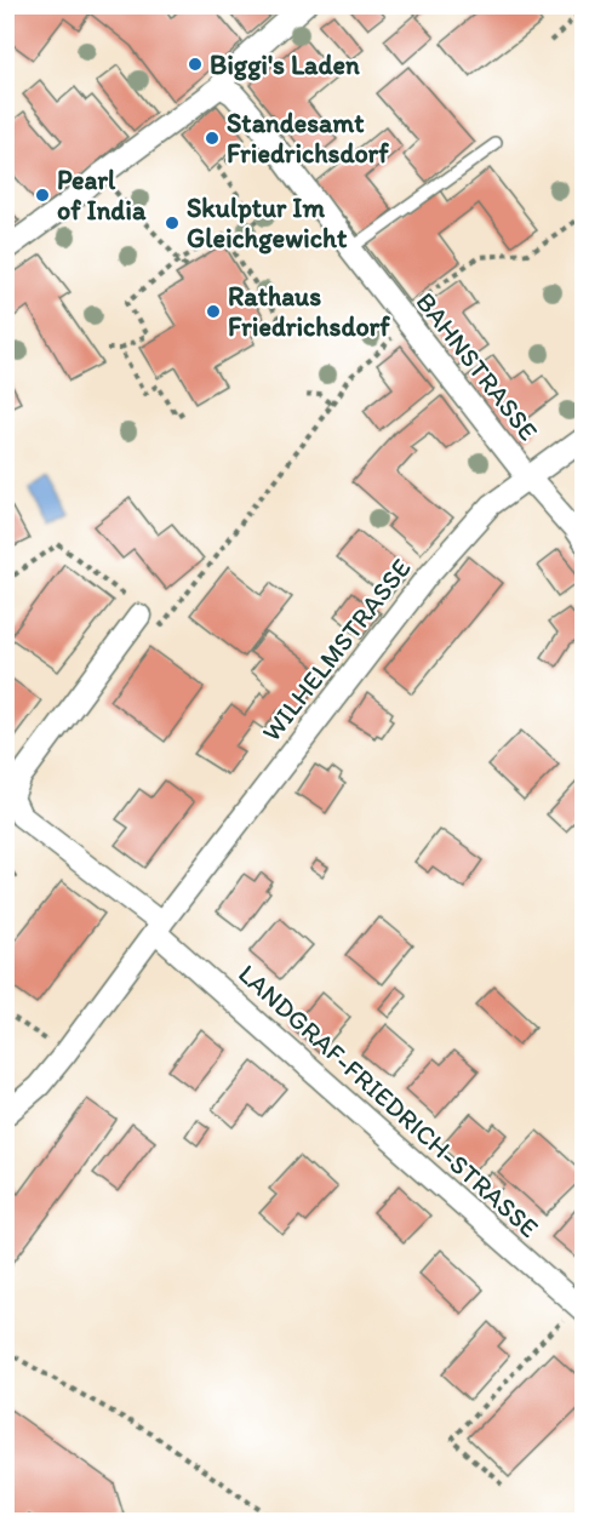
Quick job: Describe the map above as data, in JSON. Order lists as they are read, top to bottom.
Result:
{
  "streets": {
    "street": ["BAHNSTRASSE", "WILHELMSTRASSE", "LANDGRAF-FRIEDRICH-STRASSE"]
  },
  "crossings": [
    ["BAHNSTRASSE", "WILHELMSTRASSE"],
    ["WILHELMSTRASSE", "LANDGRAF-FRIEDRICH-STRASSE"]
  ],
  "places": [
    "Biggi's Laden",
    "Standesamt Friedrichsdorf",
    "Pearl of India",
    "Skulptur Im Gleichgewicht",
    "Rathaus Friedrichsdorf"
  ]
}
